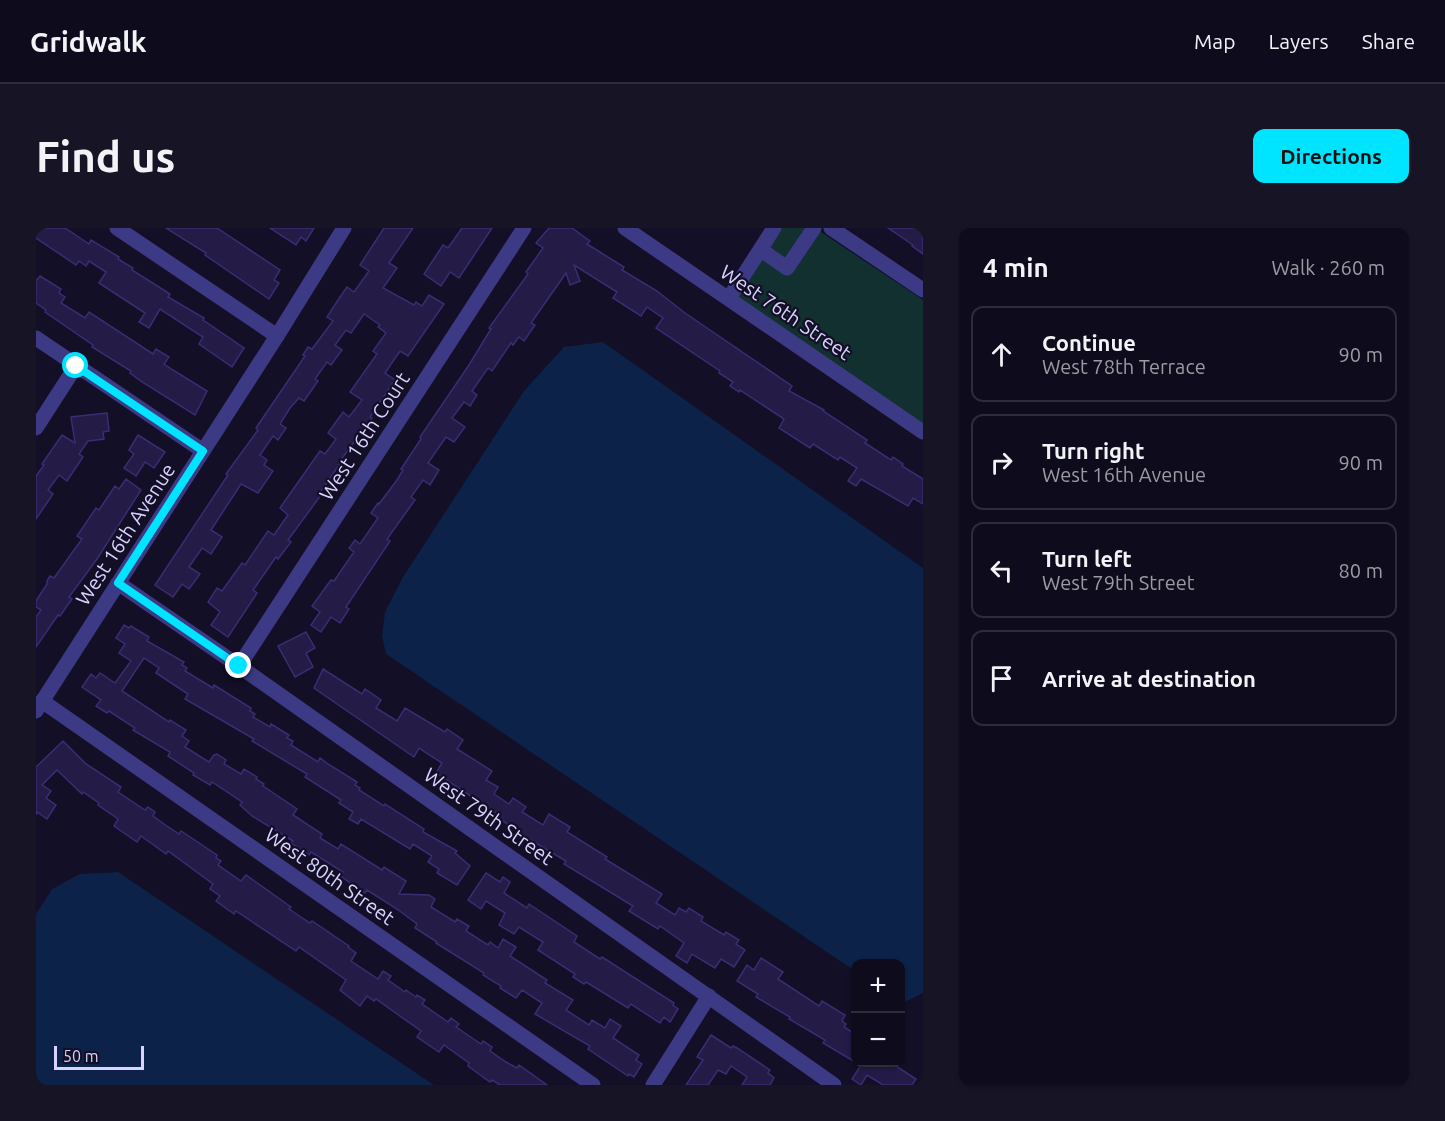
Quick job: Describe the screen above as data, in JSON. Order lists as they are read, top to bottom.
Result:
{
  "streets": {
    "street": [
      "West 76th Street",
      "West 16th Court",
      "West 16th Avenue",
      "West 79th Street",
      "West 80th Street"
    ]
  },
  "crossings": [
    ["West 16th Court", "West 79th Street"],
    ["West 16th Avenue", "West 79th Street"],
    ["West 16th Avenue", "West 80th Street"]
  ],
  "scale_bar": "50 m",
  "page": {
    "header": "Gridwalk",
    "nav": ["Map", "Layers", "Share"],
    "buttons": "Directions",
    "title": "Find us",
    "heading": ["4 min", "Walk · 260 m"],
    "list": [
      ["Continue", "West 78th Terrace", "90 m"],
      ["Turn right", "West 16th Avenue", "90 m"],
      ["Turn left", "West 79th Street", "80 m"],
      "Arrive at destination"
    ],
    "map_buttons": ["+", "−"],
    "scale": "50 m"
  }
}
